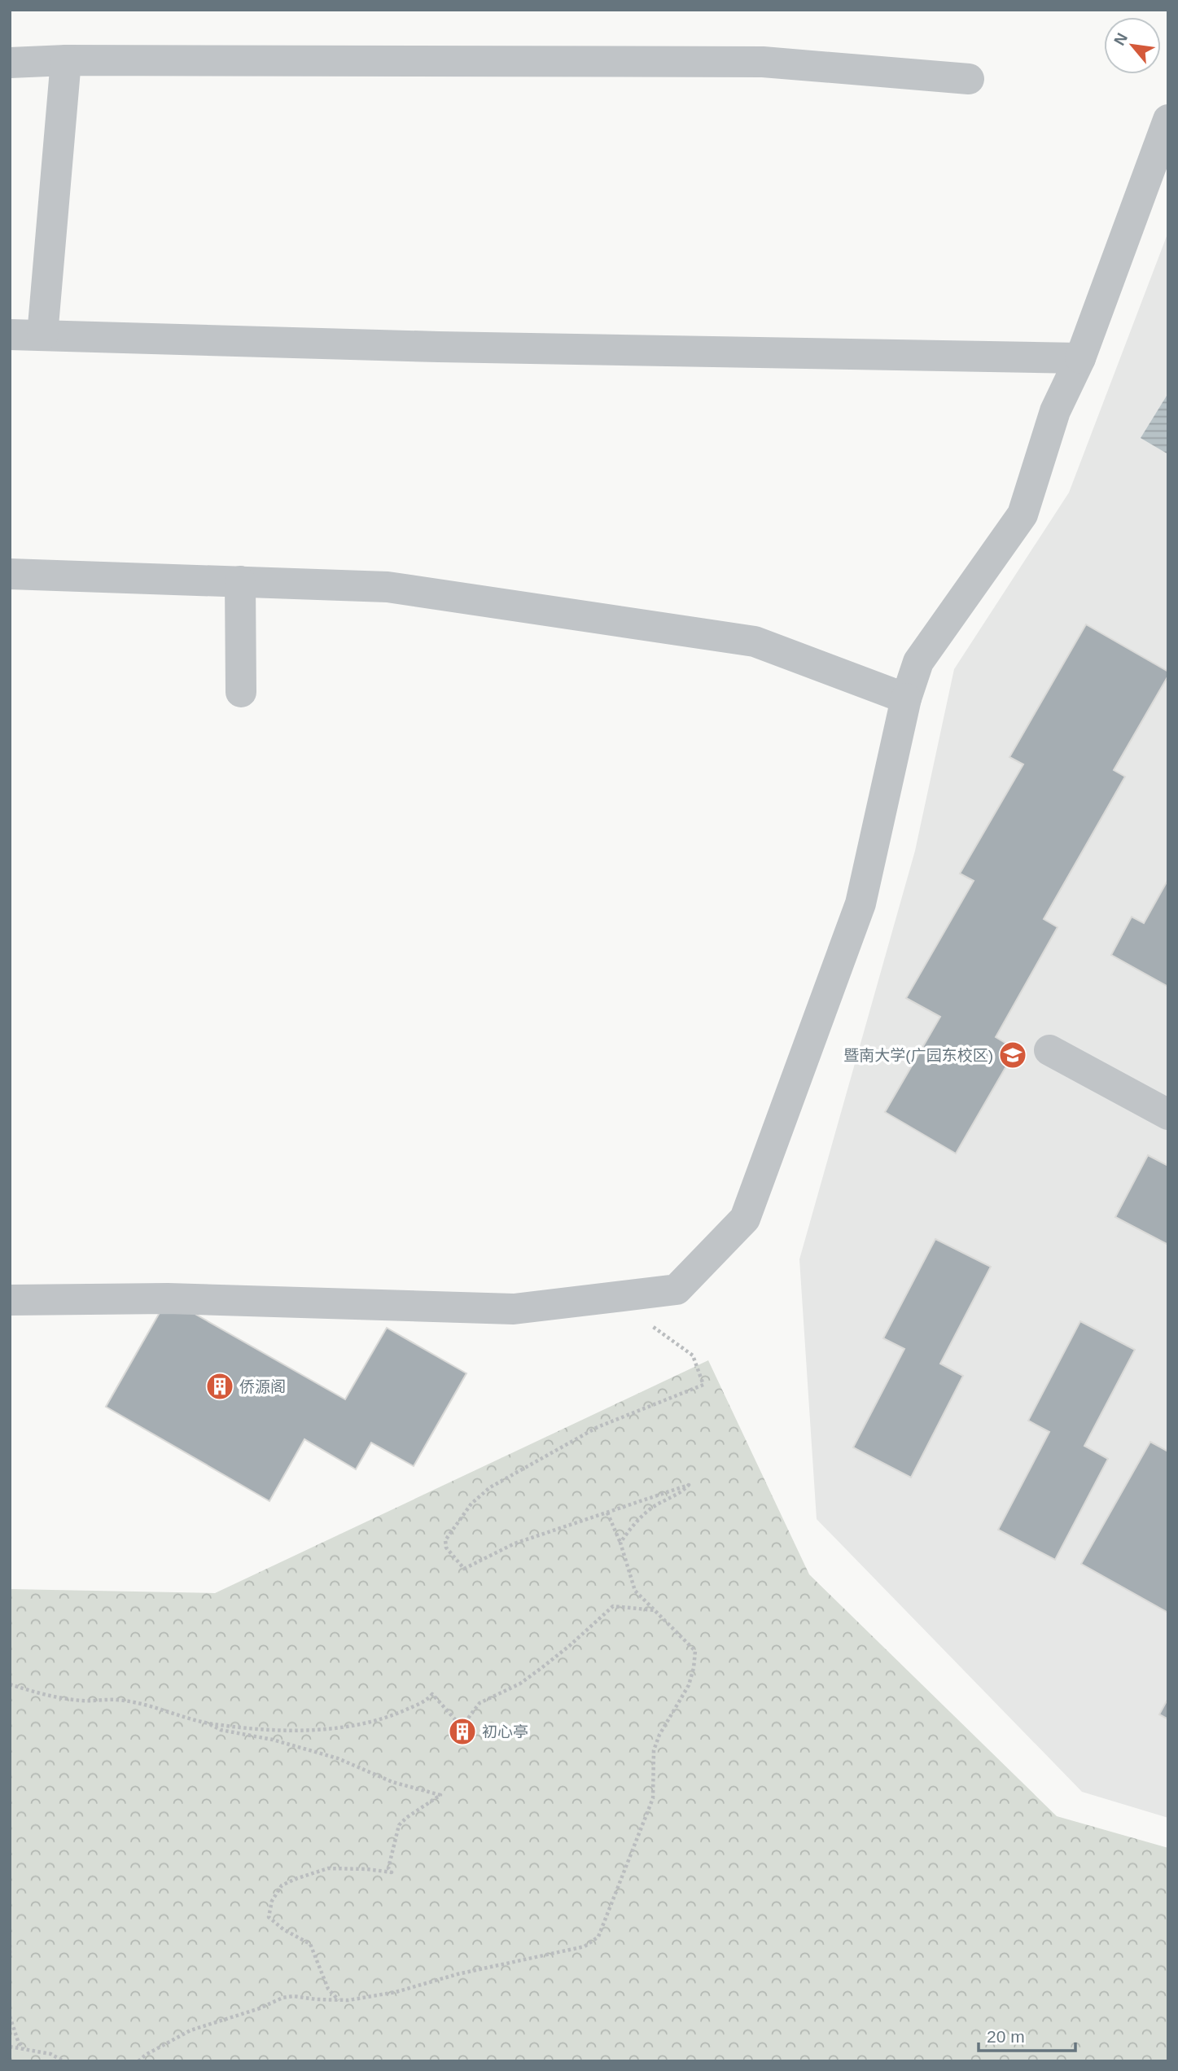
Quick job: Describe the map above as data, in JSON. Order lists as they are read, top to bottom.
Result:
{
  "places": {
    "school or university": ["暨南大学(广园东校区)"],
    "building": ["侨源阁", "初心亭"]
  },
  "scale_bar": "20 m",
  "north": "top left"
}
